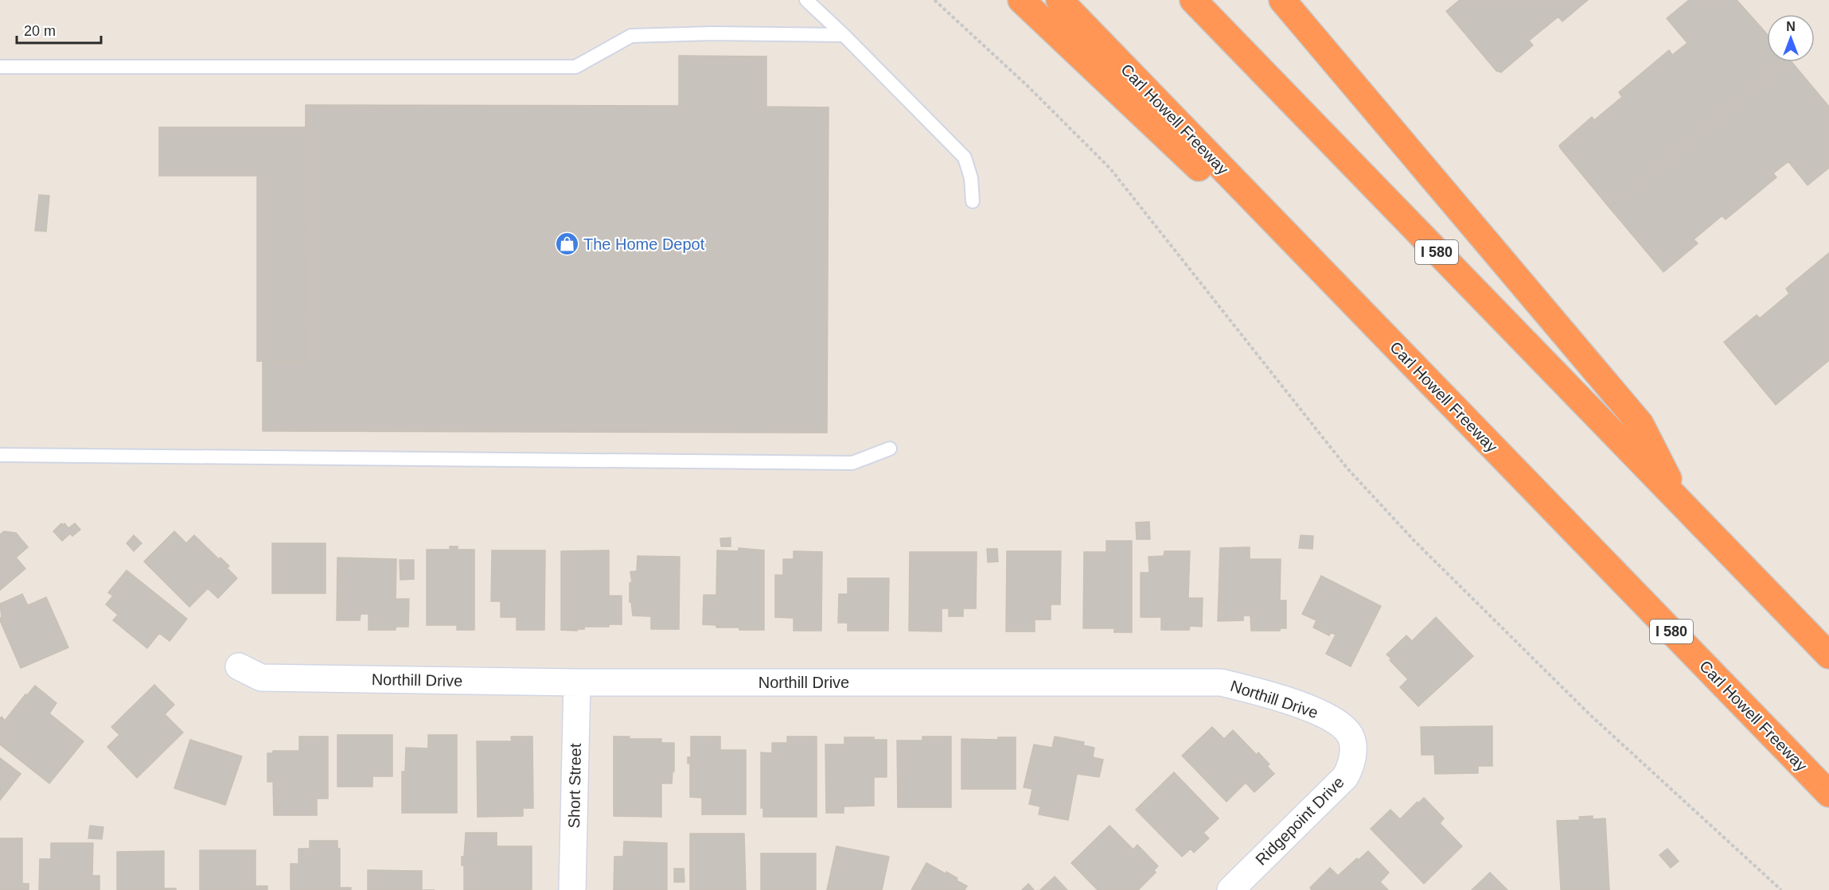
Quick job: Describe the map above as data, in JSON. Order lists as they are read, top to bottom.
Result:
{
  "streets": {
    "highway": ["Carl Howell Freeway", "I 580"],
    "street": ["Northill Drive", "Short Street", "Ridgepoint Drive"]
  },
  "crossings": [
    ["Northill Drive", "Short Street"],
    ["Northill Drive", "Ridgepoint Drive"]
  ],
  "places": {
    "shop": ["The Home Depot"]
  },
  "scale_bar": "20 m",
  "north": "top"
}
